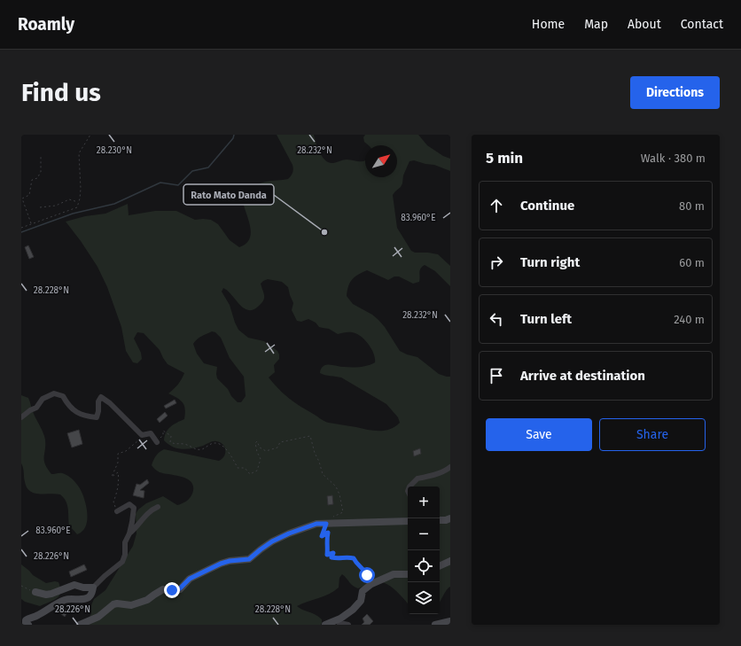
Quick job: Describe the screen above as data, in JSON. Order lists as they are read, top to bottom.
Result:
{
  "places": ["Rato Mato Danda"],
  "north": "top right",
  "page": {
    "header": "Roamly",
    "nav": [
      "Home",
      "Map",
      "About",
      "Contact"
    ],
    "buttons": [
      "Directions",
      ["Save", "Share"]
    ],
    "title": "Find us",
    "heading": ["5 min", "Walk · 380 m"],
    "list": [
      ["Continue", "80 m"],
      ["Turn right", "60 m"],
      ["Turn left", "240 m"],
      "Arrive at destination"
    ],
    "map_buttons": ["+", "−"]
  },
  "coordinates": [
    "28.230°N",
    "28.232°N",
    "83.960°E",
    "28.228°N",
    "28.226°N"
  ]
}
